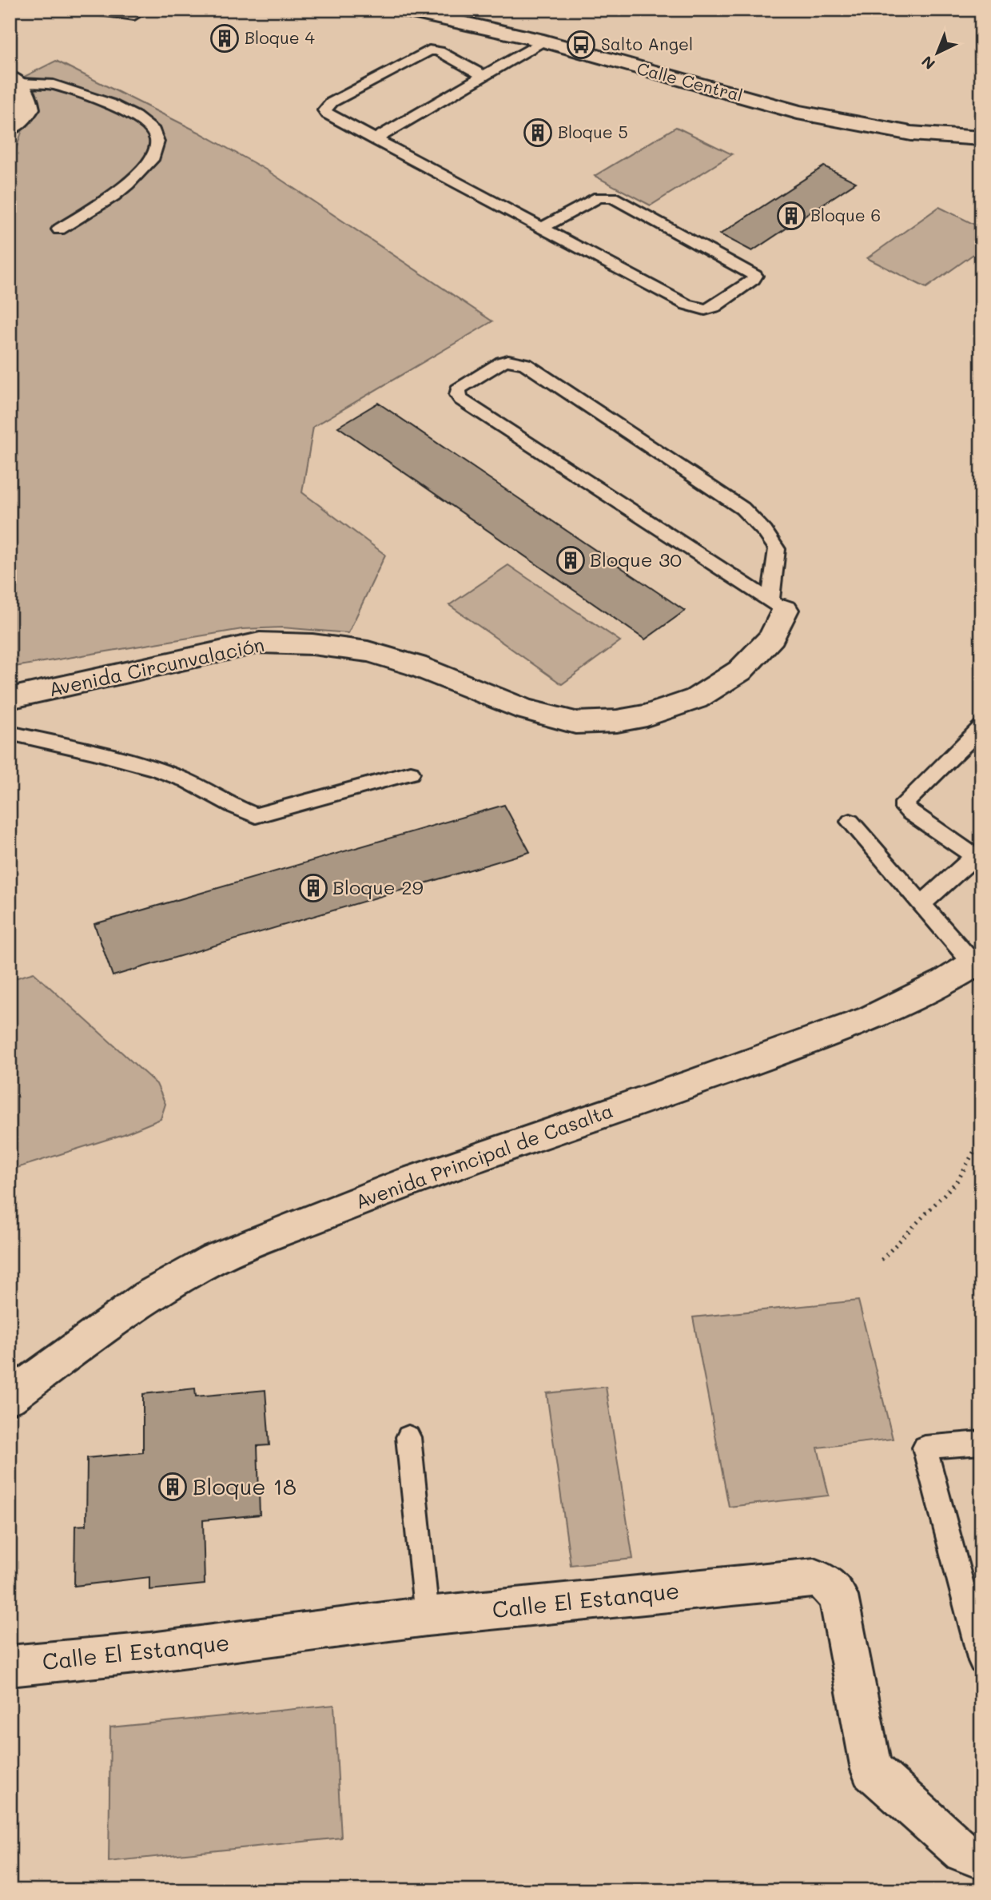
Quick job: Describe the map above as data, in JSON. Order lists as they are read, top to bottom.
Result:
{
  "streets": {
    "street": [
      "Calle Central",
      "Avenida Circunvalación",
      "Avenida Principal de Casalta",
      "Calle El Estanque"
    ]
  },
  "places": {
    "building": [
      "Bloque 4",
      "Bloque 5",
      "Bloque 6",
      "Bloque 30",
      "Bloque 29",
      "Bloque 18"
    ],
    "bus stop": ["Salto Angel"]
  },
  "north": "bottom left"
}
